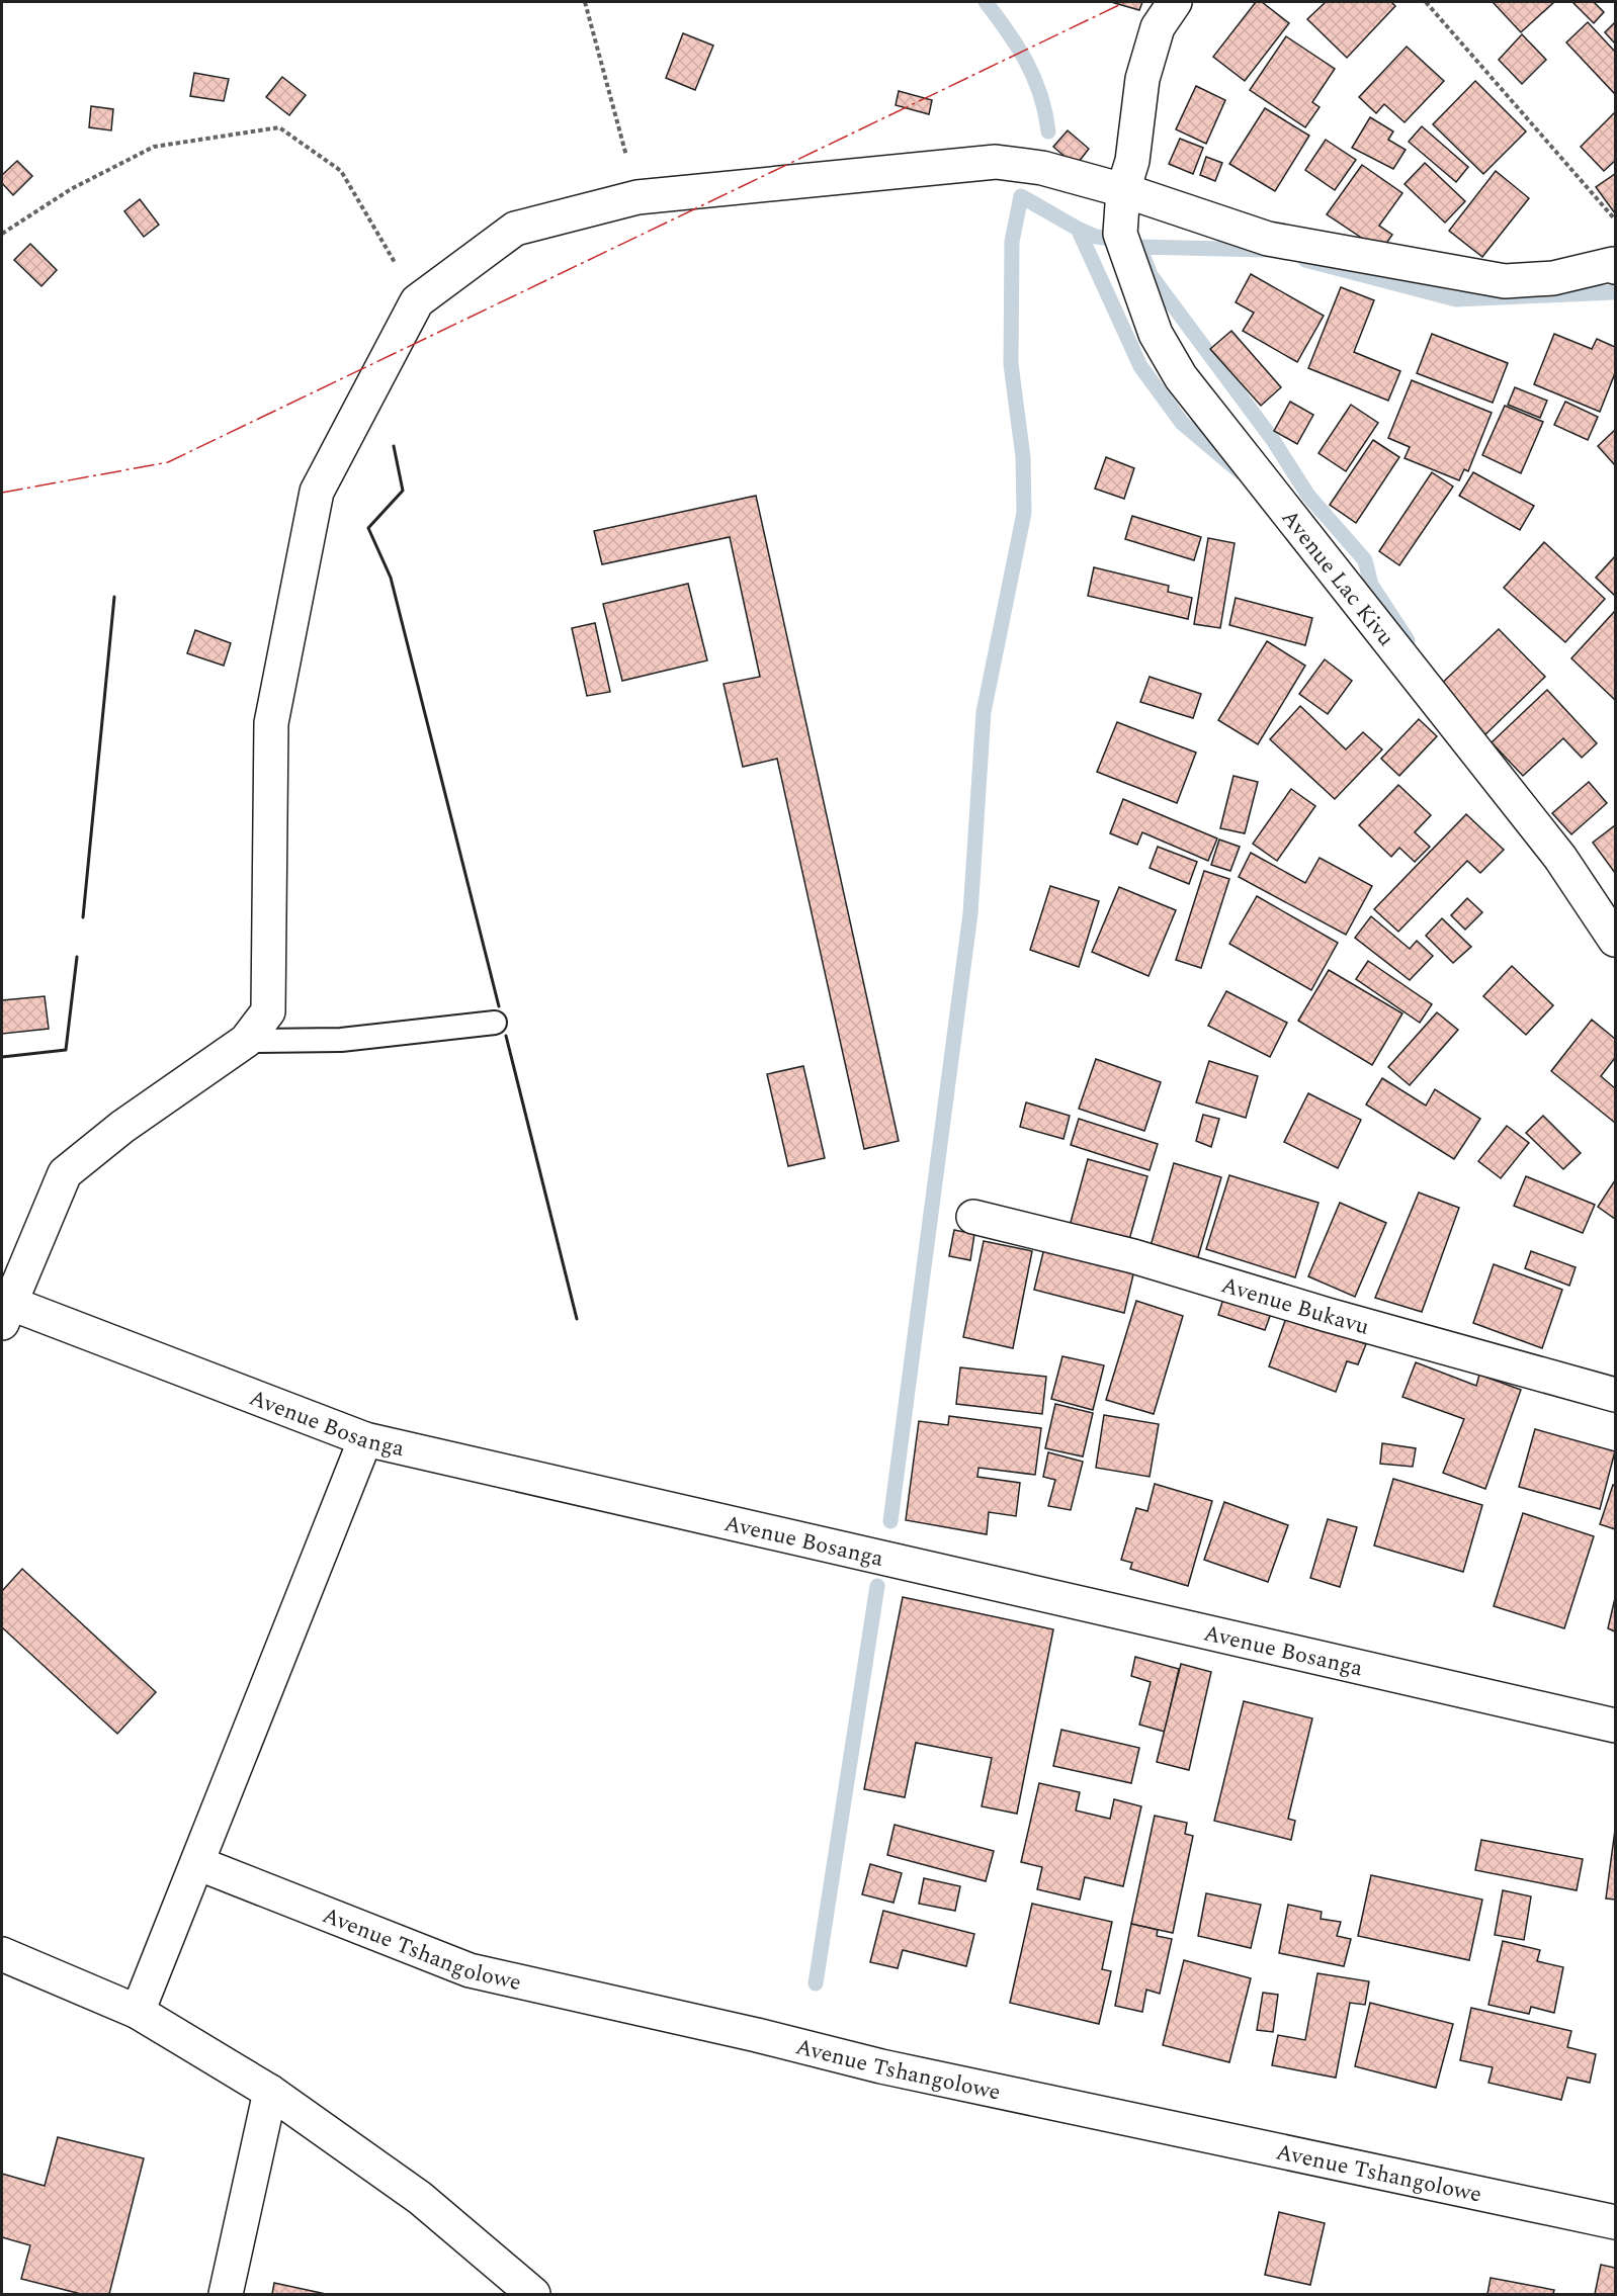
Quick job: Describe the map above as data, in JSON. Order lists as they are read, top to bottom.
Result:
{
  "streets": {
    "street": [
      "Avenue Lac Kivu",
      "Avenue Bukavu",
      "Avenue Bosanga",
      "Avenue Tshangolowe"
    ]
  }
}
